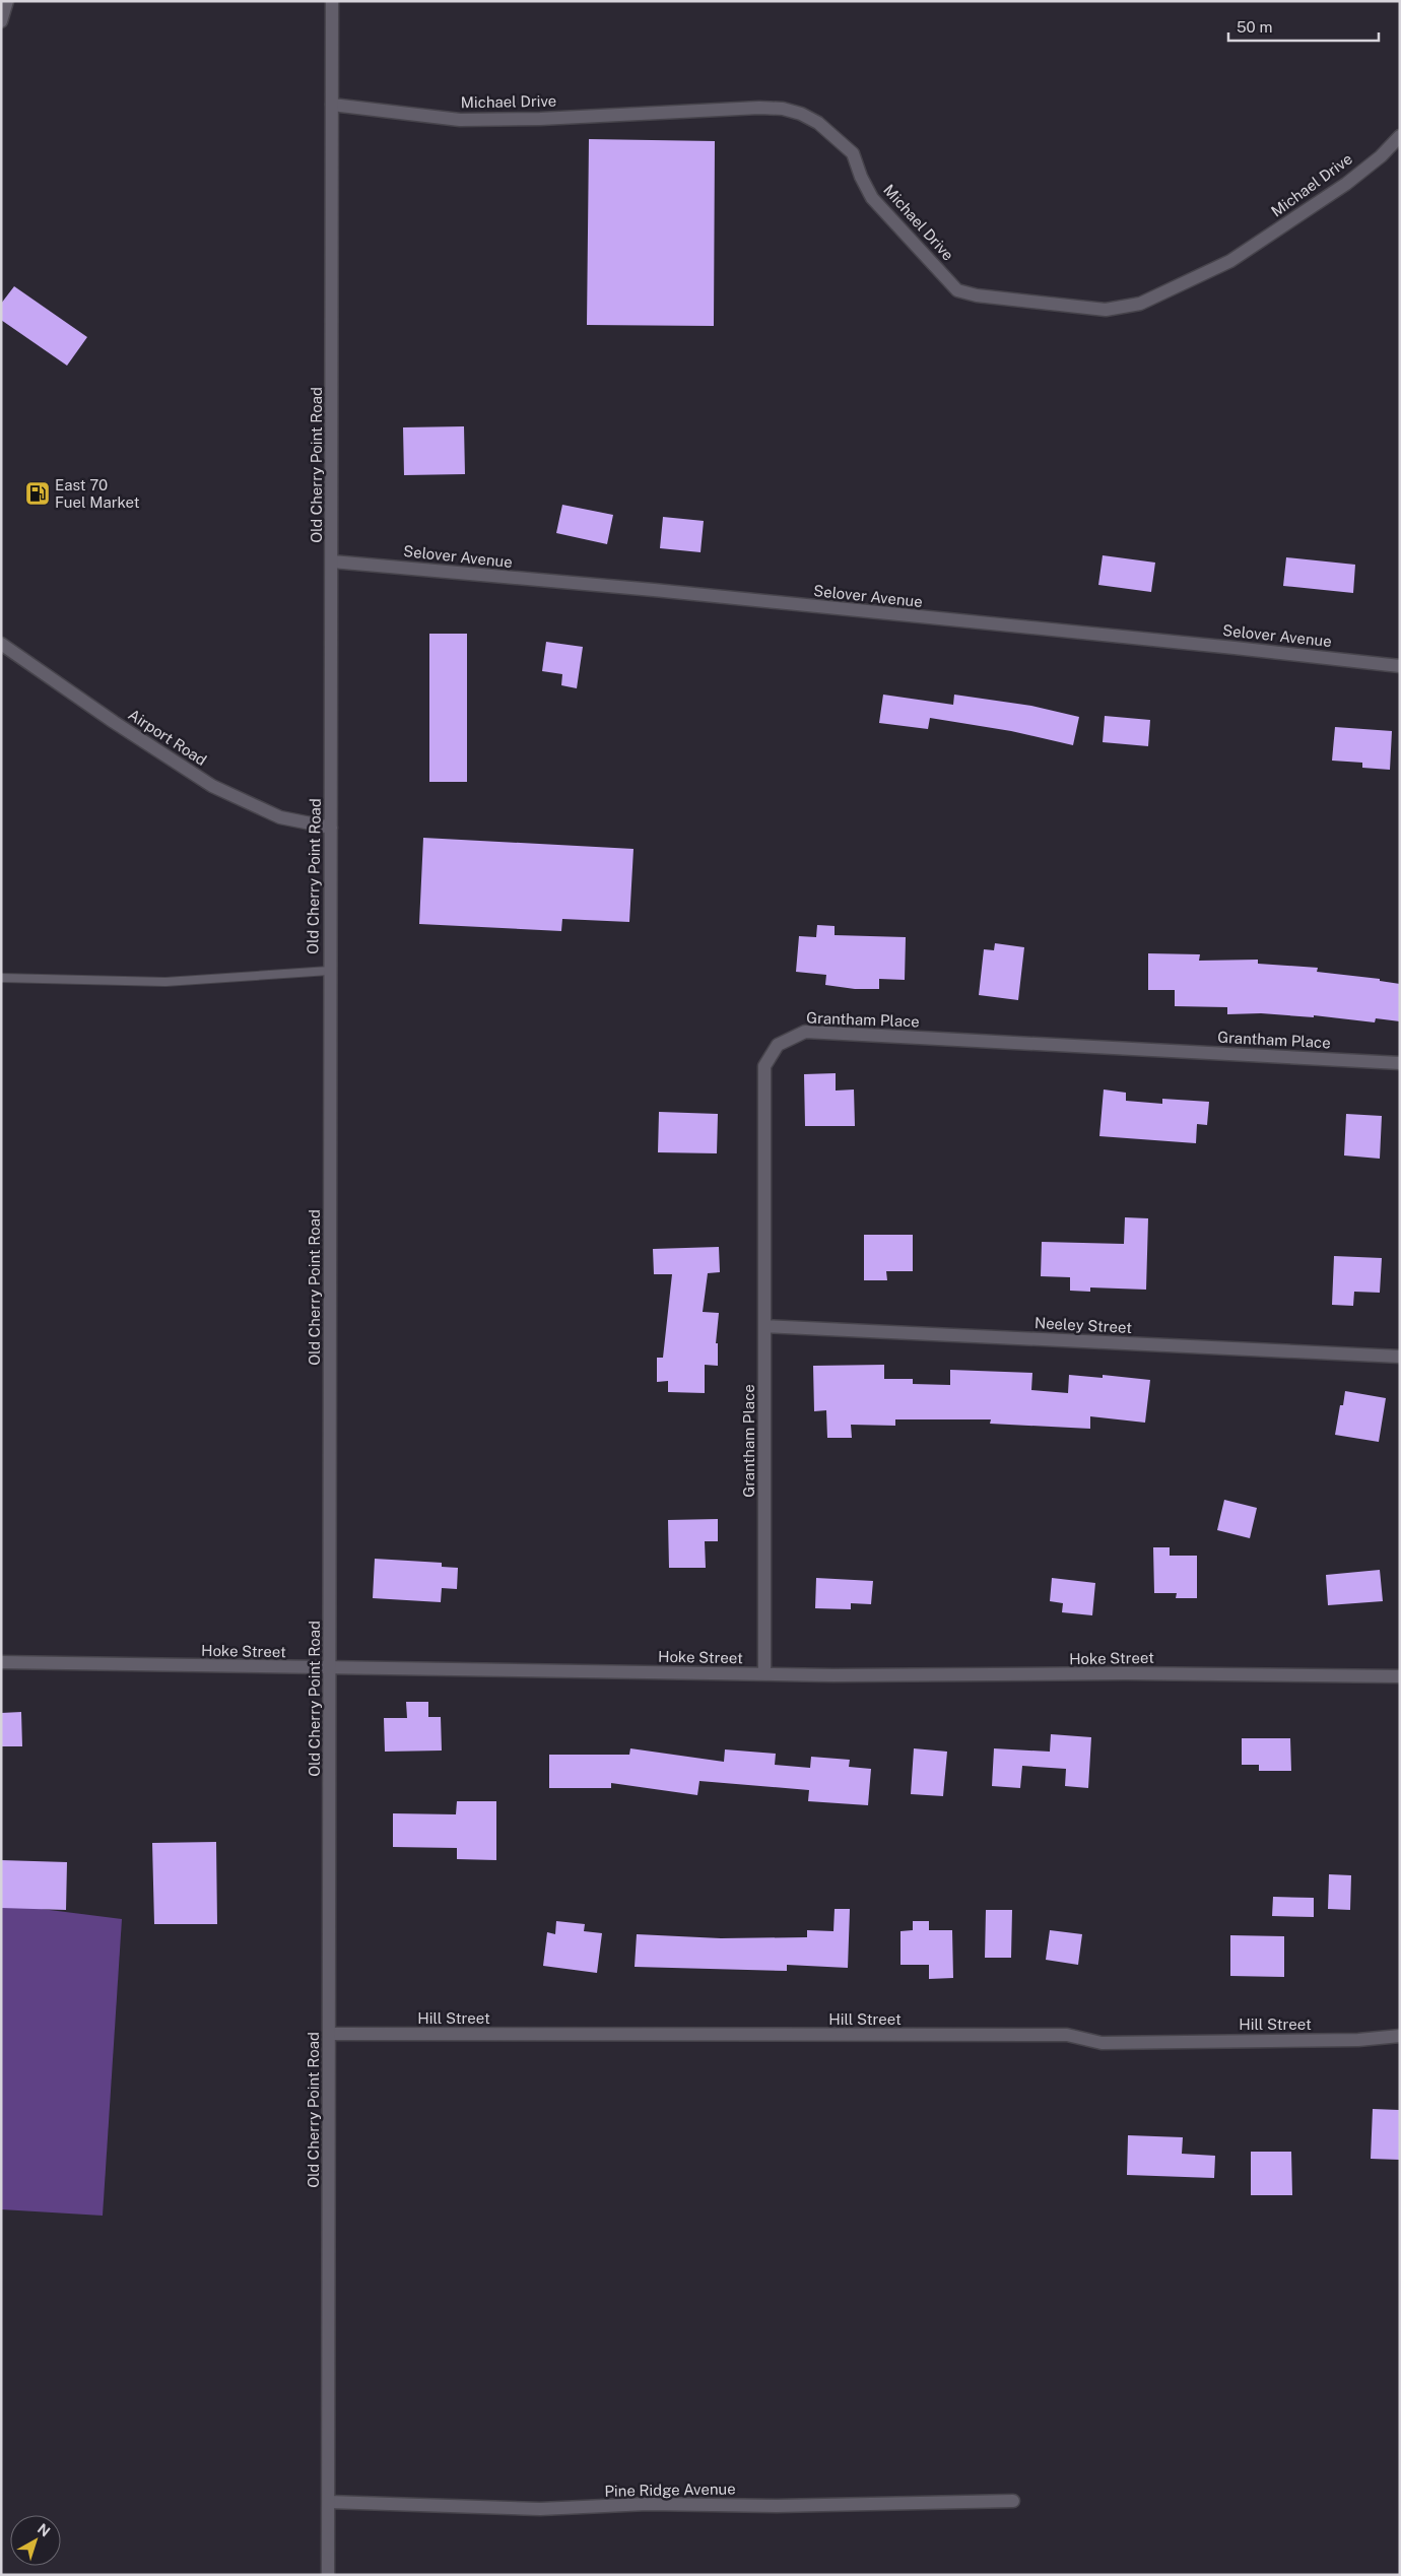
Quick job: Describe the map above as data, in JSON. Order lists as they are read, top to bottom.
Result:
{
  "streets": {
    "street": [
      "Michael Drive",
      "Old Cherry Point Road",
      "Selover Avenue",
      "Airport Road",
      "Grantham Place",
      "Neeley Street",
      "Hoke Street",
      "Hill Street",
      "Pine Ridge Avenue"
    ]
  },
  "crossings": [
    ["Michael Drive", "Old Cherry Point Road"],
    ["Old Cherry Point Road", "Selover Avenue"],
    ["Old Cherry Point Road", "Airport Road"],
    ["Old Cherry Point Road", "Hoke Street"],
    ["Old Cherry Point Road", "Hill Street"],
    ["Old Cherry Point Road", "Pine Ridge Avenue"],
    ["Grantham Place", "Neeley Street"],
    ["Grantham Place", "Hoke Street"]
  ],
  "places": {
    "fuel station": ["East 70 Fuel Market"]
  },
  "scale_bar": "50 m",
  "north": "top right"
}
